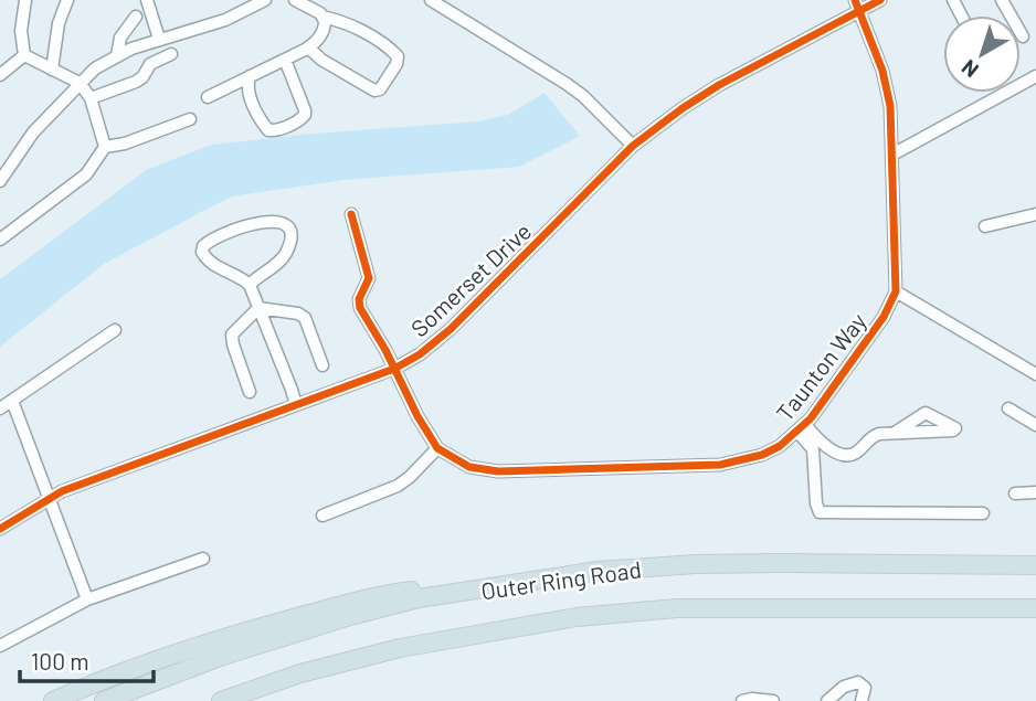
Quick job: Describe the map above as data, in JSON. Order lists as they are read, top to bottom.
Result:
{
  "streets": {
    "highway": ["Outer Ring Road"],
    "street": ["Somerset Drive", "Taunton Way"]
  },
  "crossings": [
    ["Somerset Drive", "Taunton Way"]
  ],
  "scale_bar": "100 m",
  "north": "bottom left"
}
